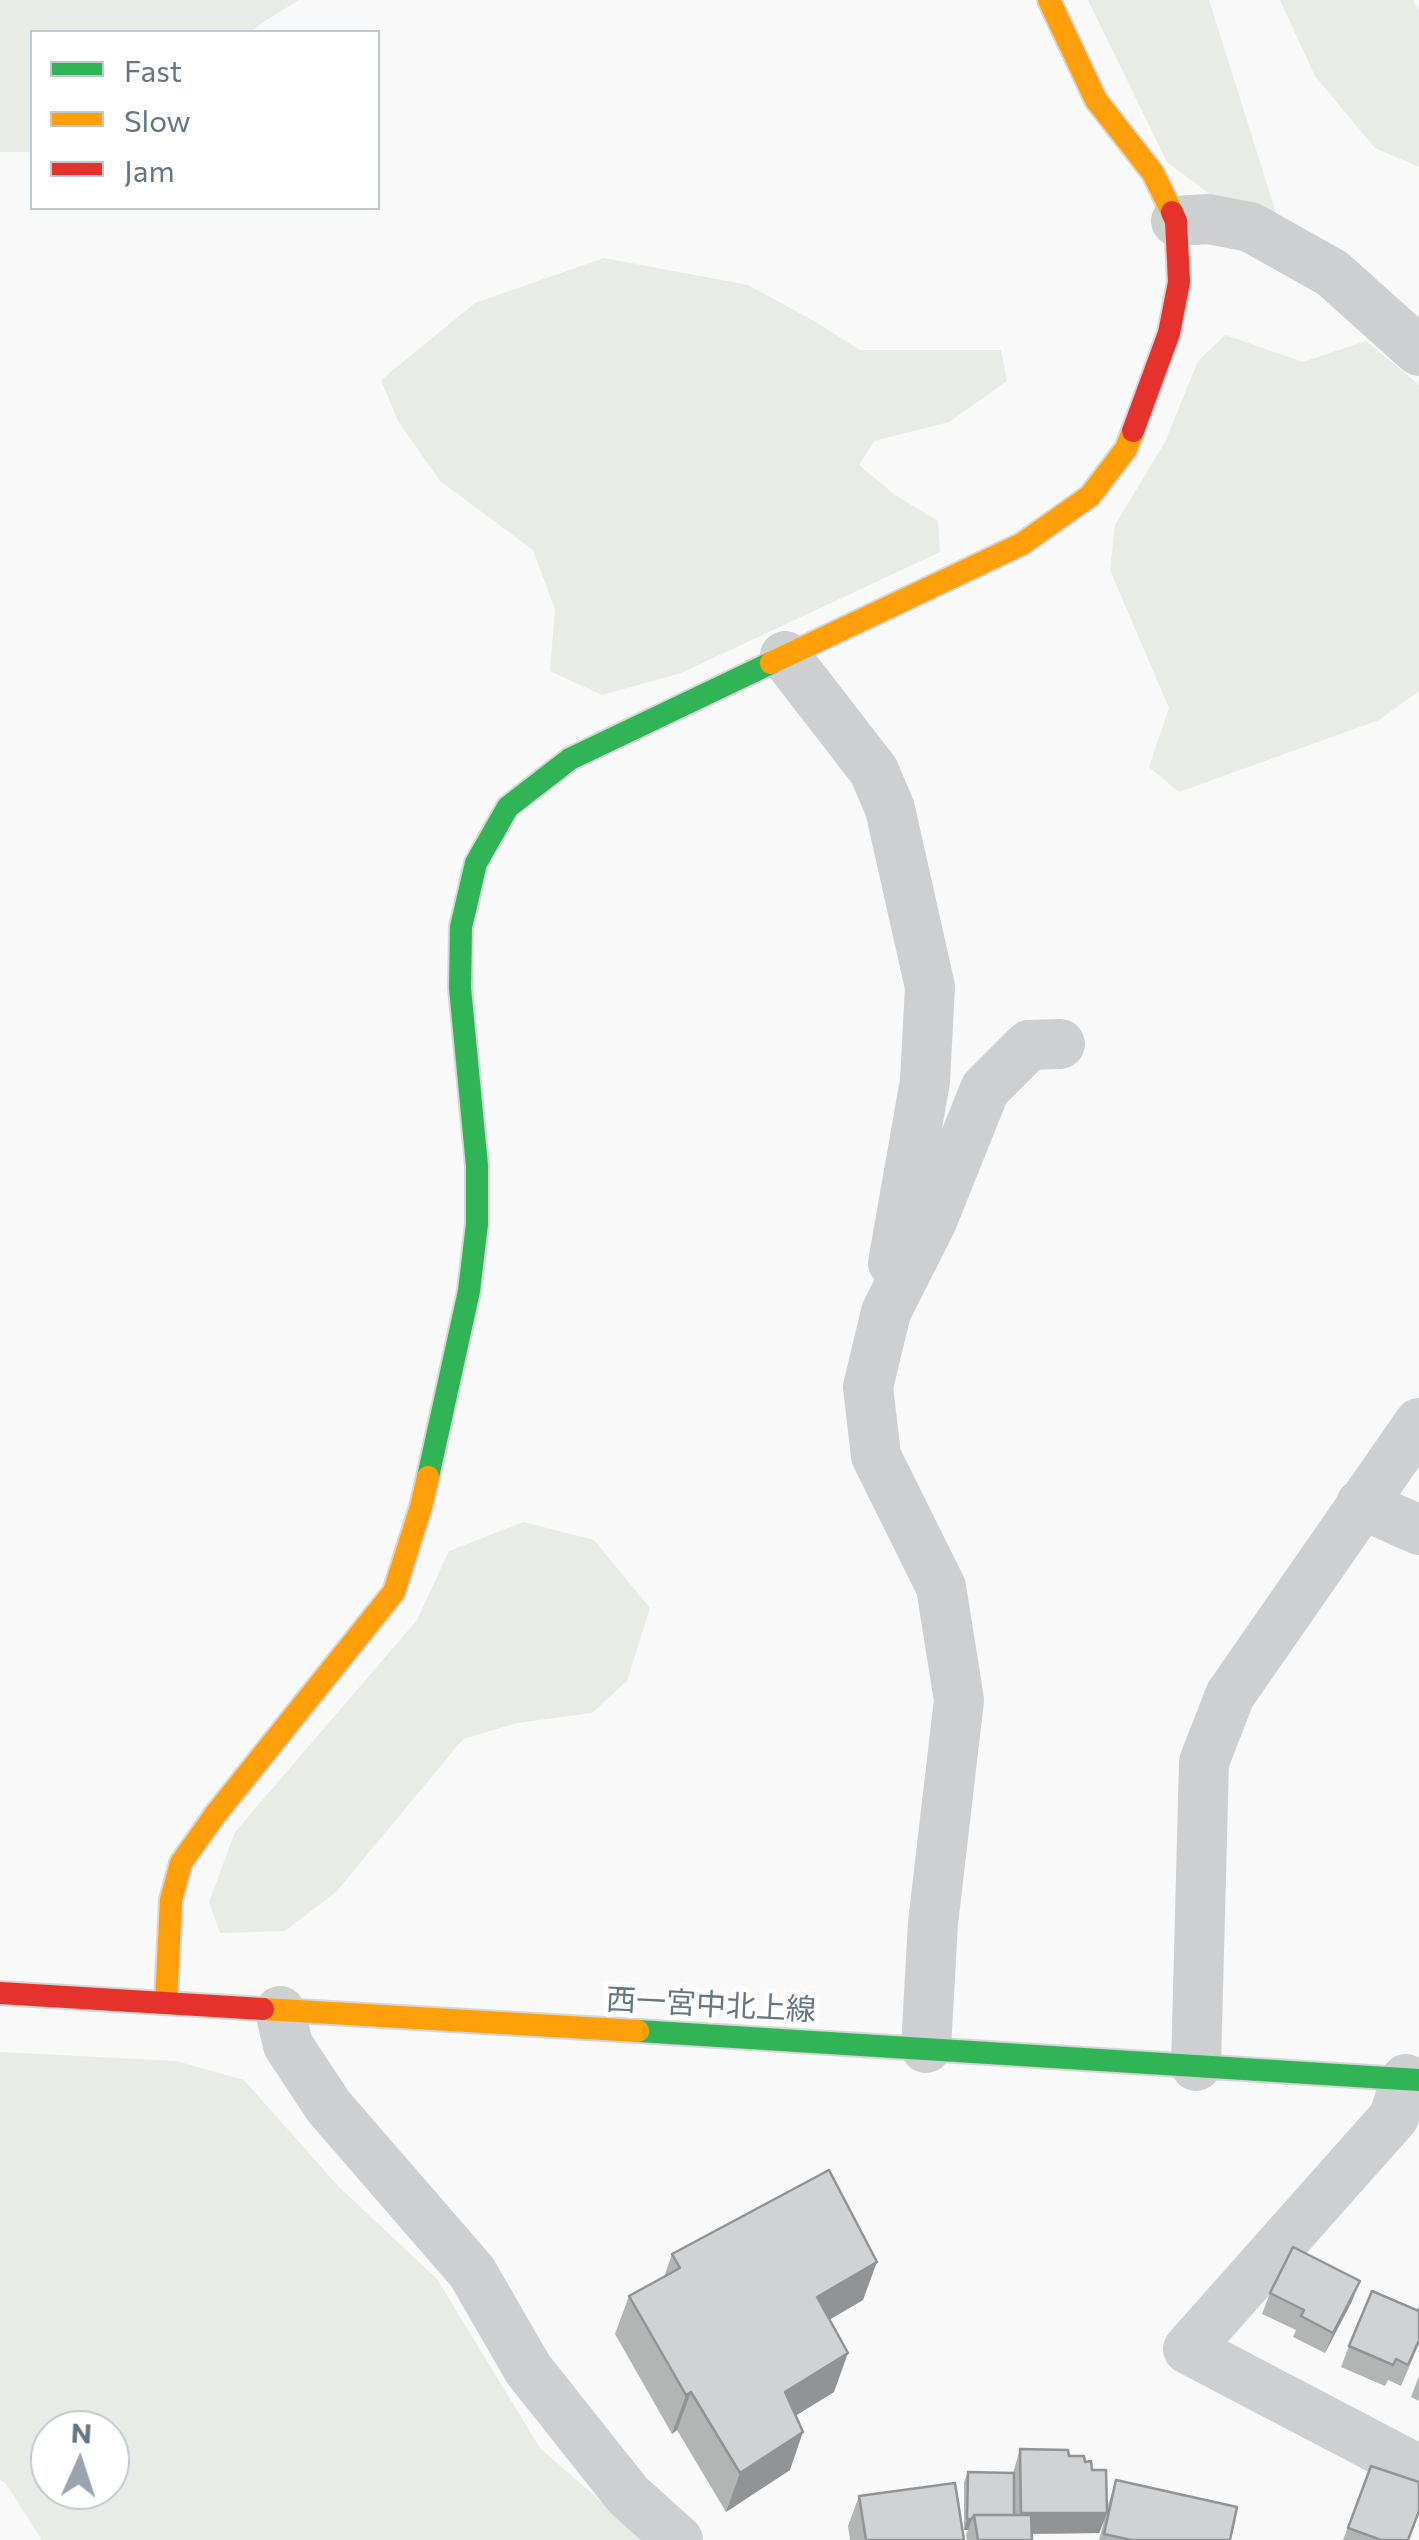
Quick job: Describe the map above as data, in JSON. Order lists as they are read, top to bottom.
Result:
{
  "streets": {
    "street": ["西一宮中北上線"]
  },
  "legend": ["Fast", "Slow", "Jam"],
  "north": "top"
}
